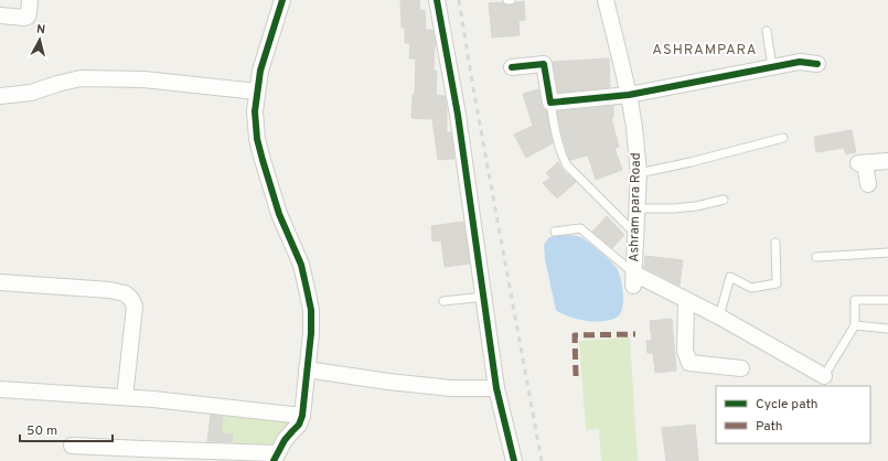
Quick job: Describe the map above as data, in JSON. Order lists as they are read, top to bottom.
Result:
{
  "streets": {
    "street": ["Ashram para Road"]
  },
  "districts": ["ASHRAMPARA"],
  "legend": ["Cycle path", "Path"],
  "scale_bar": "50 m",
  "north": "top"
}
